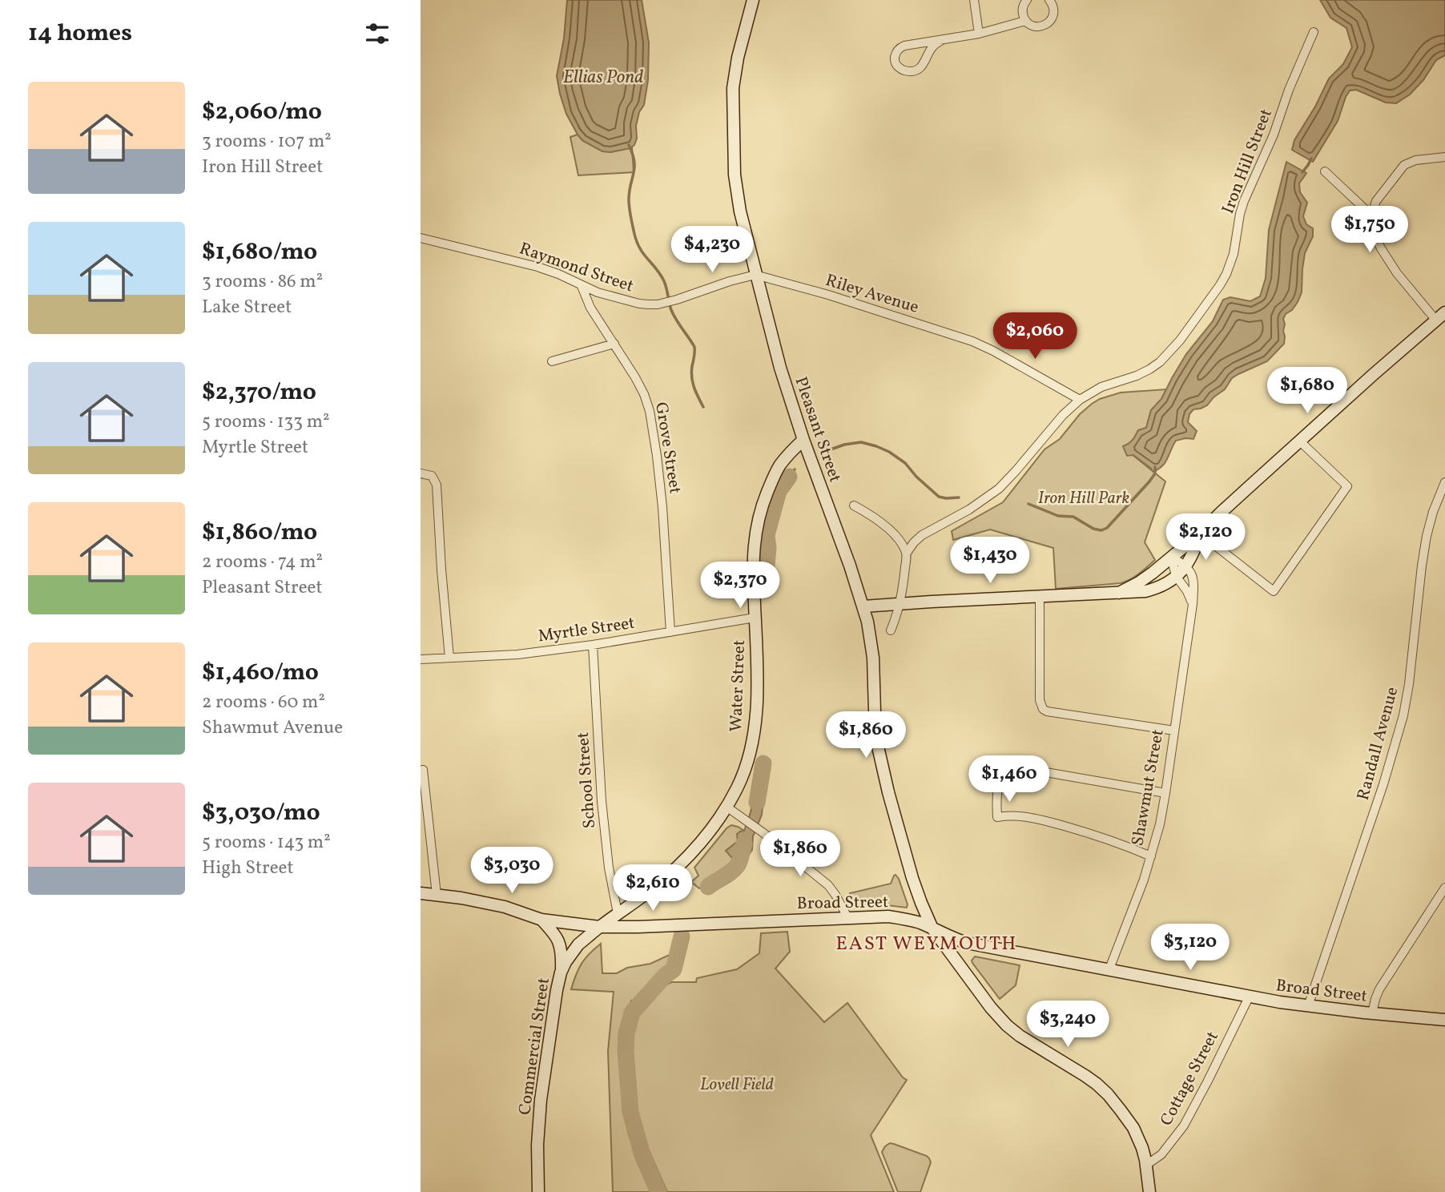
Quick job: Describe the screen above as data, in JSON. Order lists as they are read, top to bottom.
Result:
{
  "streets": {
    "main road": [
      "Pleasant Street",
      "Water Street",
      "Broad Street",
      "Commercial Street"
    ],
    "street": [
      "Iron Hill Street",
      "Raymond Street",
      "Riley Avenue",
      "Grove Street",
      "Myrtle Street",
      "Randall Avenue",
      "School Street",
      "Shawmut Street",
      "Cottage Street"
    ]
  },
  "crossings": [
    ["Iron Hill Street", "Riley Avenue"],
    ["Raymond Street", "Riley Avenue"],
    ["Raymond Street", "Pleasant Street"],
    ["Raymond Street", "Grove Street"],
    ["Riley Avenue", "Pleasant Street"],
    ["Pleasant Street", "Water Street"],
    ["Pleasant Street", "Broad Street"],
    ["Grove Street", "Myrtle Street"],
    ["Myrtle Street", "Water Street"],
    ["Myrtle Street", "School Street"],
    ["Water Street", "Commercial Street"],
    ["Randall Avenue", "Broad Street"],
    ["School Street", "Commercial Street"],
    ["Shawmut Street", "Broad Street"],
    ["Broad Street", "Commercial Street"],
    ["Broad Street", "Cottage Street"]
  ],
  "districts": ["EAST WEYMOUTH"],
  "water": ["Ellias Pond"],
  "parks": ["Iron Hill Park", "Lovell Field"],
  "page": {
    "heading": "14 homes",
    "list": [
      {
        "name": "$2,060/mo",
        "note": "3 rooms · 107 m² · Iron Hill Street"
      },
      {
        "name": "$1,680/mo",
        "note": "3 rooms · 86 m² · Lake Street"
      },
      {
        "name": "$2,370/mo",
        "note": "5 rooms · 133 m² · Myrtle Street"
      },
      {
        "name": "$1,860/mo",
        "note": "2 rooms · 74 m² · Pleasant Street"
      },
      {
        "name": "$1,460/mo",
        "note": "2 rooms · 60 m² · Shawmut Avenue"
      },
      {
        "name": "$3,030/mo",
        "note": "5 rooms · 143 m² · High Street"
      }
    ],
    "price": [
      "$1,750",
      "$4,230",
      "$2,060",
      "$1,680",
      "$2,120",
      "$1,430",
      "$2,370",
      "$1,860",
      "$1,460",
      "$1,860",
      "$3,030",
      "$2,610",
      "$3,120",
      "$3,240"
    ]
  }
}
